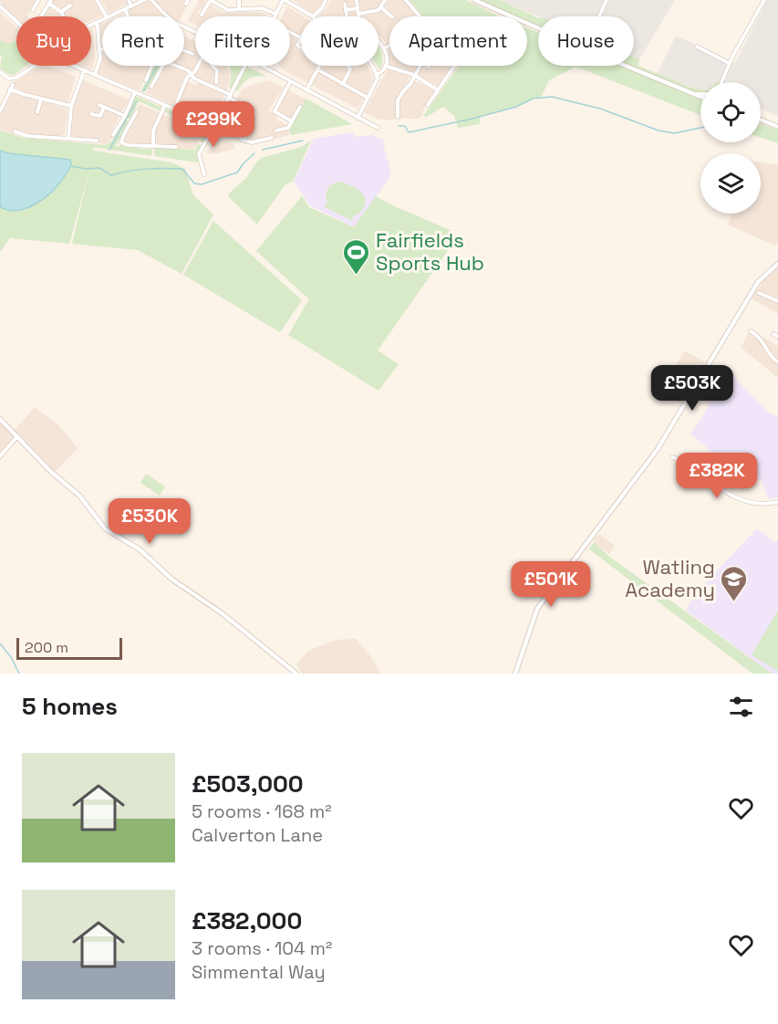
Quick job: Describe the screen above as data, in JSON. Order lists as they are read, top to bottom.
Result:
{
  "places": {
    "sports": ["Fairfields Sports Hub"],
    "school or university": ["Watling Academy"]
  },
  "scale_bar": "200 m",
  "page": {
    "chip": [
      "Buy",
      "Rent",
      "Filters",
      "New",
      "Apartment",
      "House"
    ],
    "price": [
      "£299K",
      "£503K",
      "£382K",
      "£530K",
      "£501K"
    ],
    "scale": "200 m",
    "heading": "5 homes",
    "list": [
      {
        "name": "£503,000",
        "note": "5 rooms · 168 m² · Calverton Lane"
      },
      {
        "name": "£382,000",
        "note": "3 rooms · 104 m² · Simmental Way"
      }
    ]
  }
}
